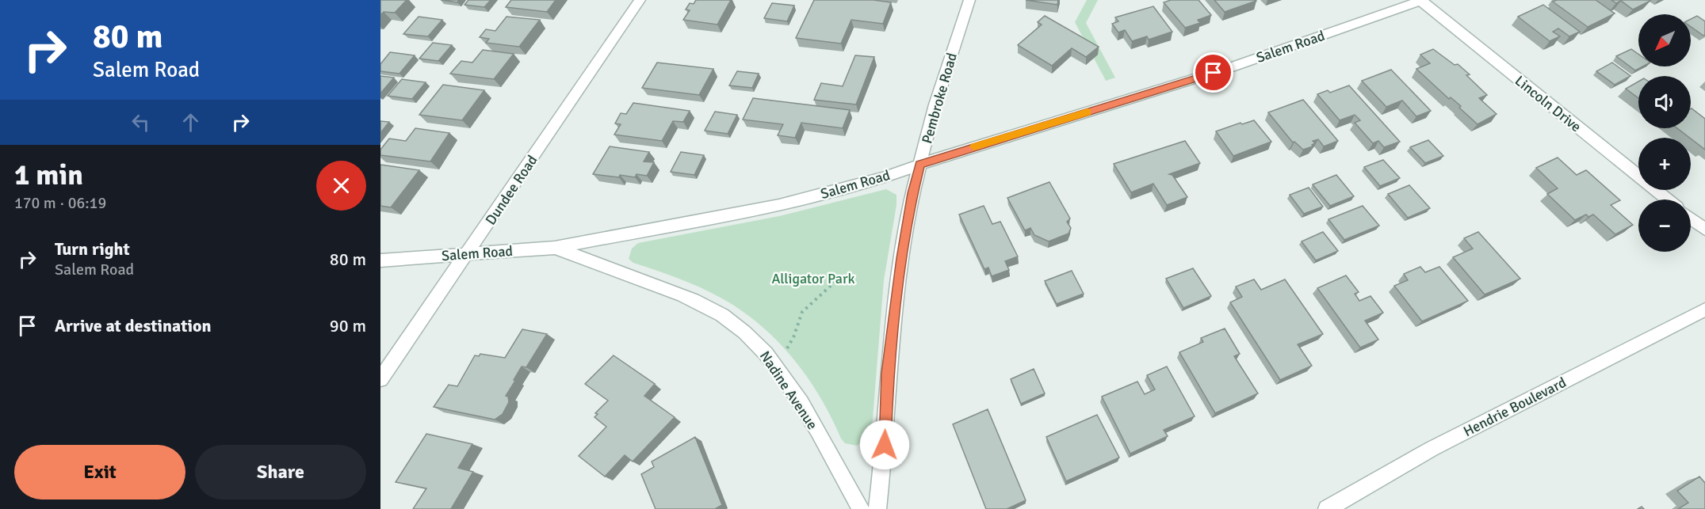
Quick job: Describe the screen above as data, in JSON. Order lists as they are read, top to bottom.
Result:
{
  "streets": {
    "street": [
      "Salem Road",
      "Pembroke Road",
      "Lincoln Drive",
      "Dundee Road",
      "Nadine Avenue",
      "Hendrie Boulevard"
    ]
  },
  "crossings": [
    ["Salem Road", "Pembroke Road"],
    ["Salem Road", "Lincoln Drive"],
    ["Salem Road", "Dundee Road"],
    ["Salem Road", "Nadine Avenue"]
  ],
  "parks": ["Alligator Park"],
  "north": "bottom left",
  "page": {
    "turn": ["80 m", "Salem Road"],
    "map_buttons": ["+", "−"],
    "heading": ["1 min", "170 m · 06:19"],
    "list": [
      {
        "name": "Turn right",
        "note": "Salem Road",
        "value": "80 m"
      },
      {
        "name": "Arrive at destination",
        "value": "90 m"
      }
    ],
    "buttons": ["Exit", "Share"]
  }
}
